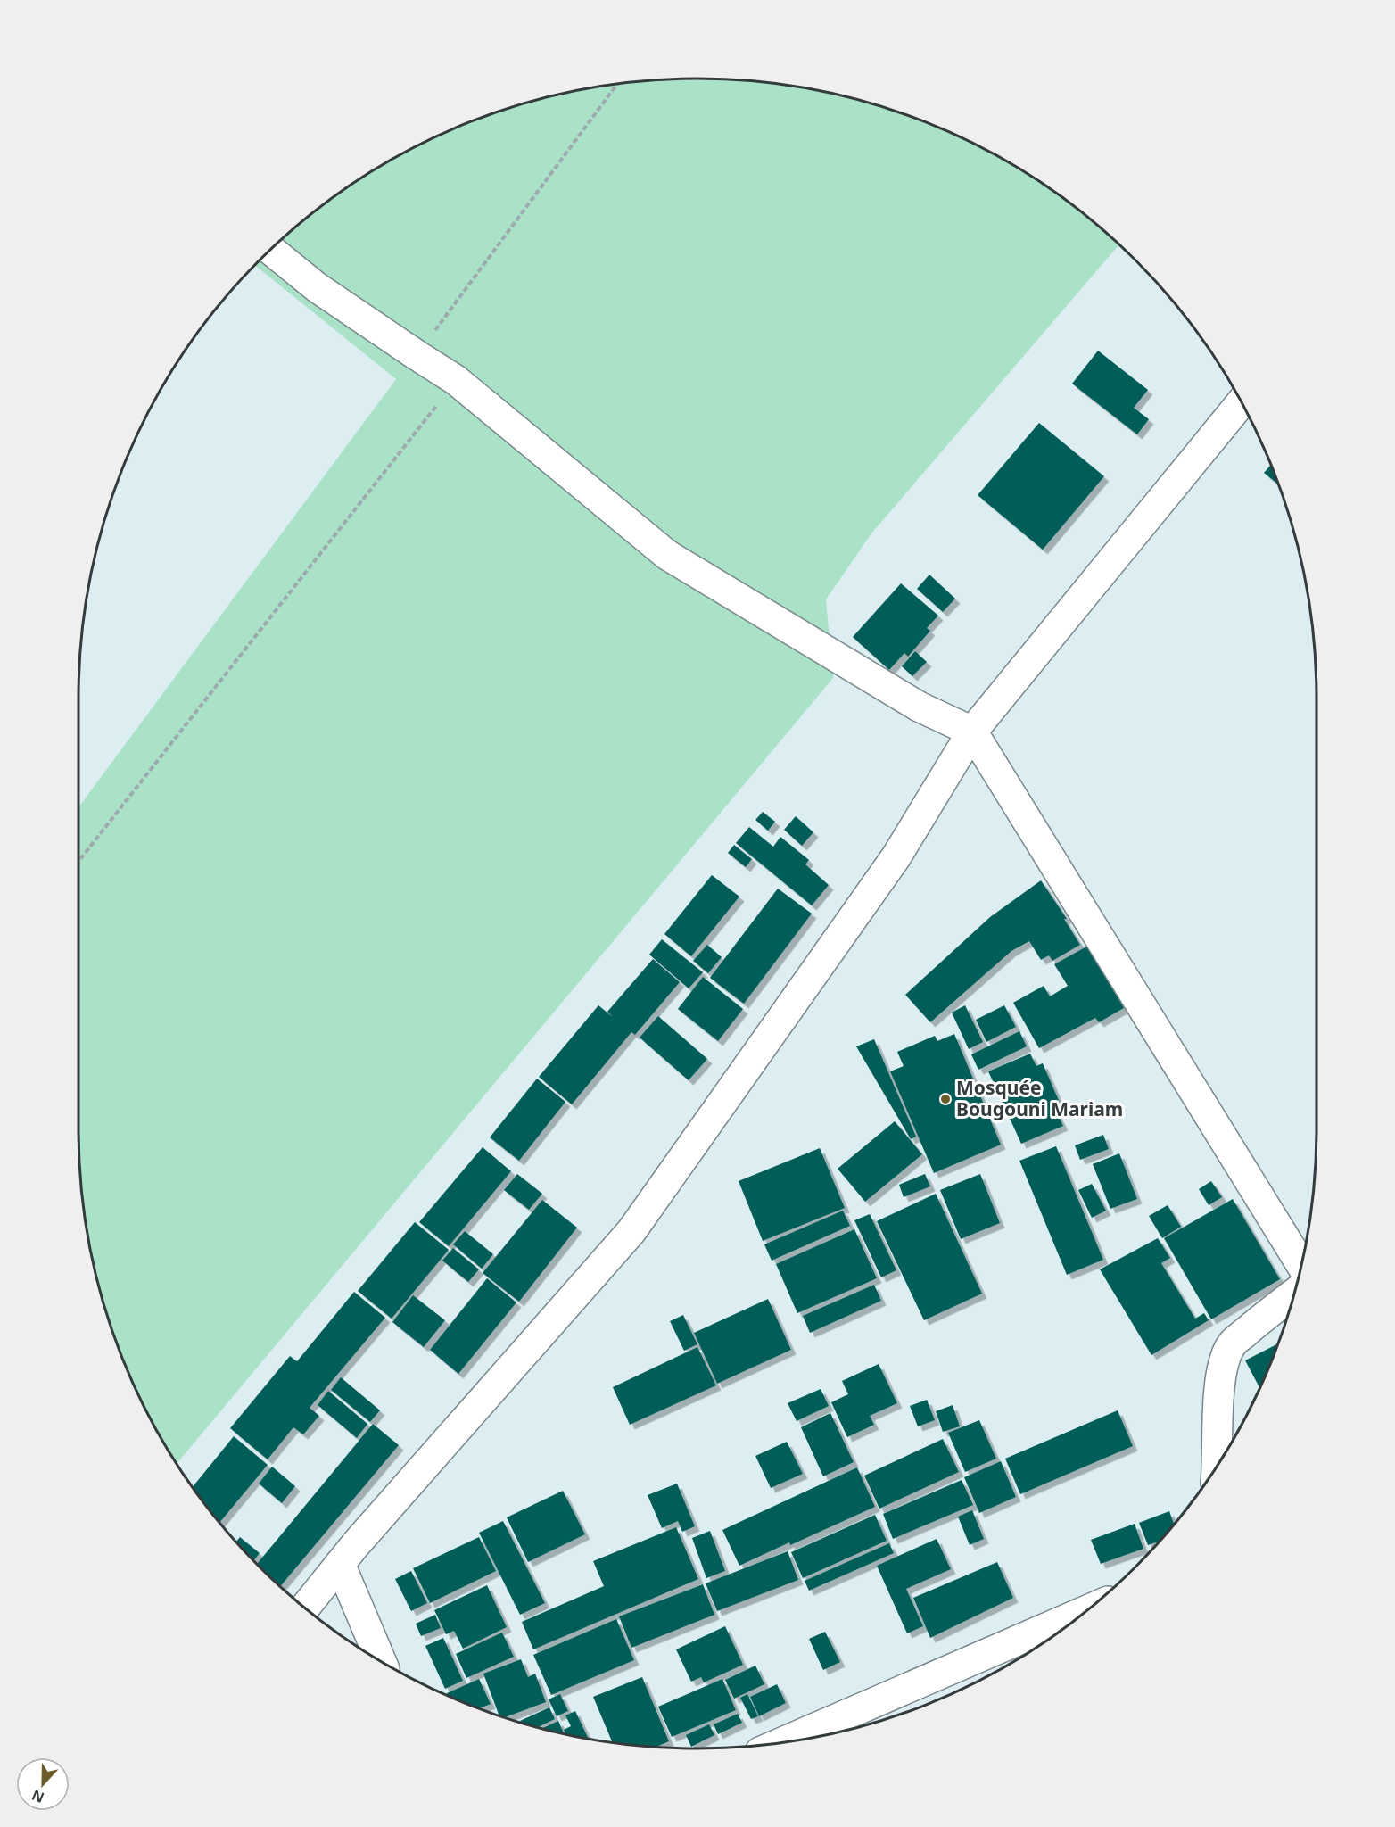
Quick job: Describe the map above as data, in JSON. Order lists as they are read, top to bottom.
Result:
{
  "places": ["Mosquée Bougouni Mariam"],
  "north": "bottom"
}
